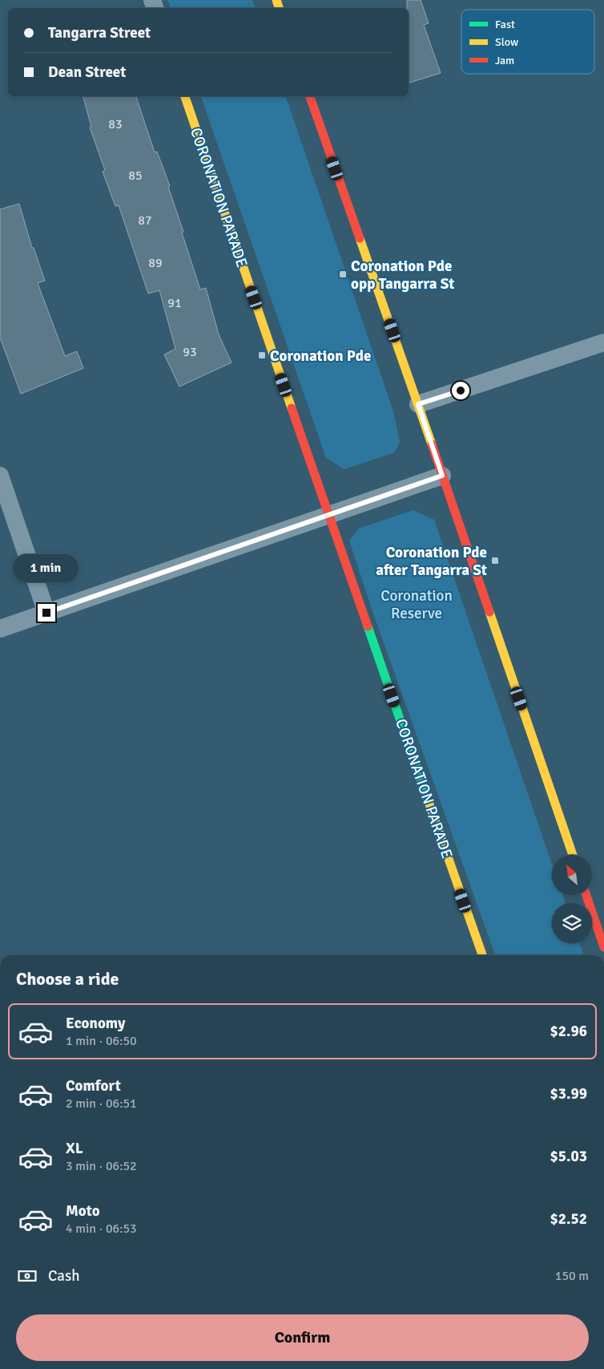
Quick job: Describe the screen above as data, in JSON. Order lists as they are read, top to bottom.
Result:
{
  "streets": {
    "street": ["CORONATION PARADE"]
  },
  "parks": ["Coronation Reserve"],
  "places": {
    "transit": ["Coronation Pde opp Tangarra St", "Coronation Pde", "Coronation Pde after Tangarra St"]
  },
  "house_numbers": [
    "83",
    "85",
    "87",
    "89",
    "91",
    "93"
  ],
  "legend": ["Fast", "Slow", "Jam"],
  "north": "top left",
  "page": {
    "banner": ["Tangarra Street", "Dean Street"],
    "bubble": "1 min",
    "heading": "Choose a ride",
    "list": [
      {
        "name": "Economy",
        "note": "1 min · 06:50",
        "value": "$2.96"
      },
      {
        "name": "Comfort",
        "note": "2 min · 06:51",
        "value": "$3.99"
      },
      {
        "name": "XL",
        "note": "3 min · 06:52",
        "value": "$5.03"
      },
      {
        "name": "Moto",
        "note": "4 min · 06:53",
        "value": "$2.52"
      }
    ],
    "pay": ["Cash", "150 m"],
    "buttons": "Confirm"
  }
}
